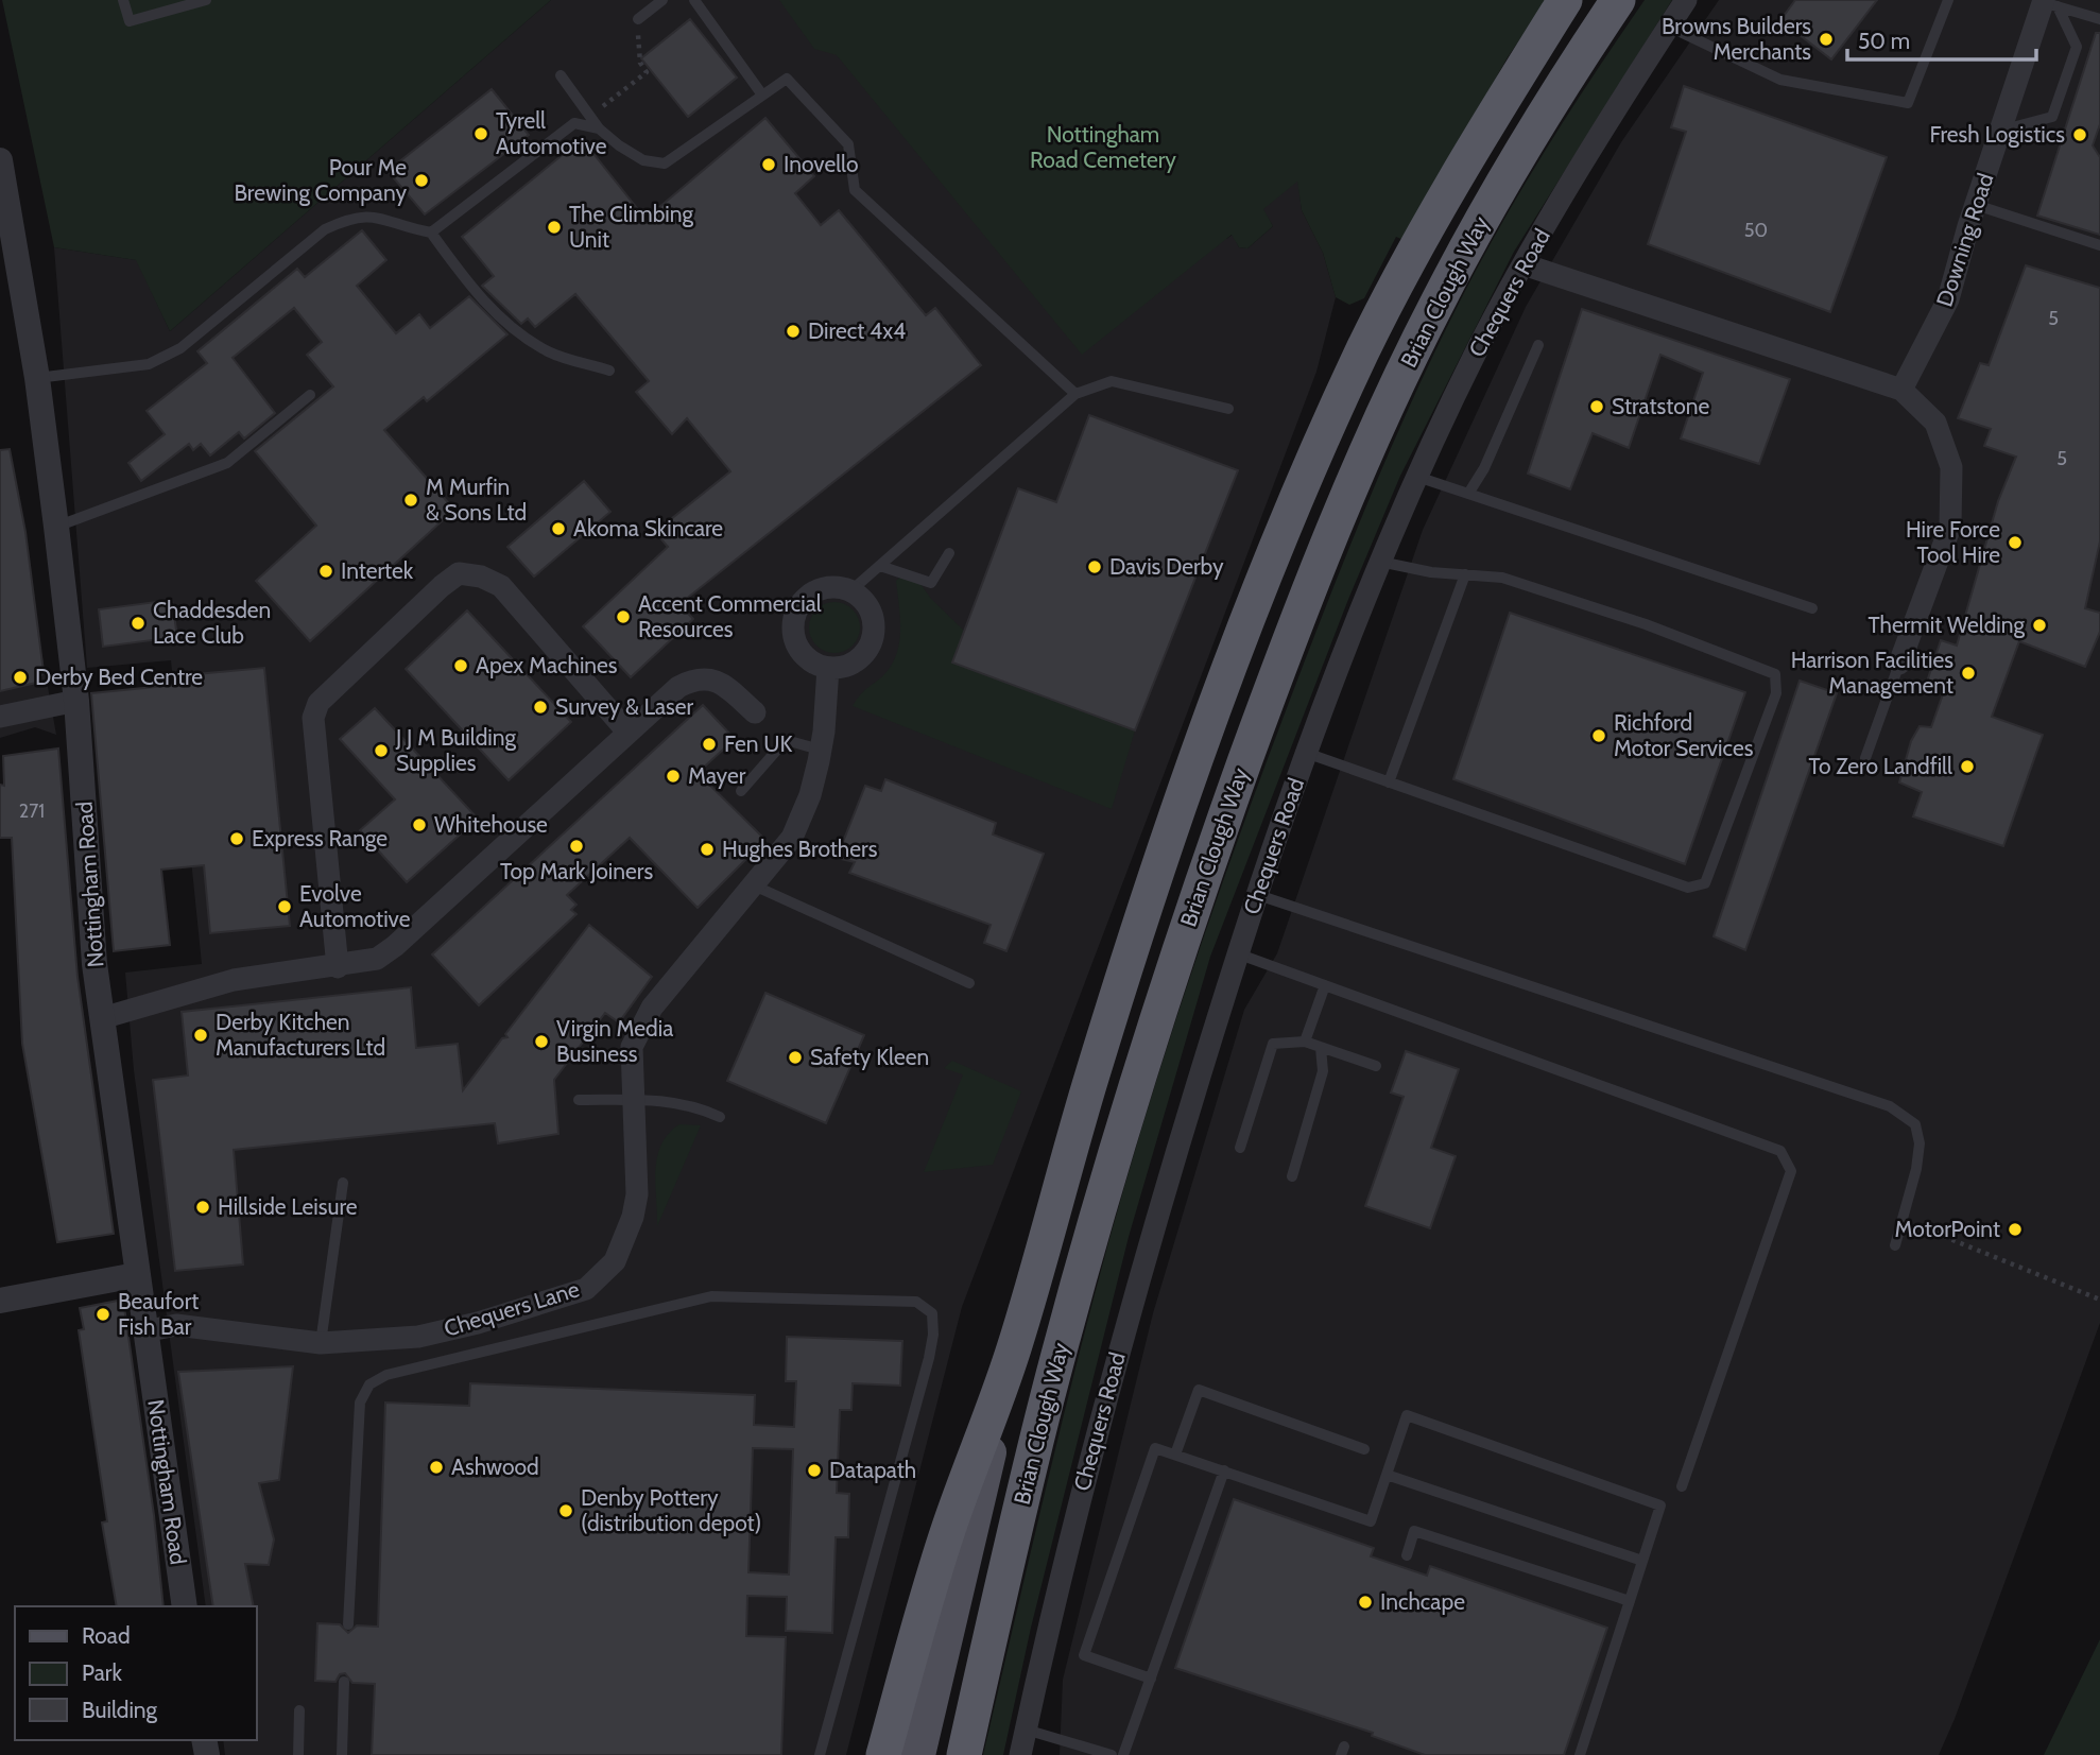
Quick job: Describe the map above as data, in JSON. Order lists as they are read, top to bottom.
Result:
{
  "streets": {
    "highway": ["Brian Clough Way"],
    "street": [
      "Downing Road",
      "Chequers Road",
      "Nottingham Road",
      "Chequers Lane"
    ]
  },
  "crossings": [
    ["Nottingham Road", "Chequers Lane"]
  ],
  "parks": ["Nottingham Road Cemetery"],
  "places": [
    "Browns Builders Merchants",
    "Tyrell Automotive",
    "Fresh Logistics",
    "Inovello",
    "Pour Me Brewing Company",
    "The Climbing Unit",
    "Direct 4x4",
    "Stratstone",
    "M Murfin & Sons Ltd",
    "Akoma Skincare",
    "Hire Force Tool Hire",
    "Davis Derby",
    "Intertek",
    "Accent Commercial Resources",
    "Chaddesden Lace Club",
    "Thermit Welding",
    "Apex Machines",
    "Harrison Facilities Management",
    "Derby Bed Centre",
    "Survey & Laser",
    "Richford Motor Services",
    "Fen UK",
    "J J M Building Supplies",
    "To Zero Landfill",
    "Mayer",
    "Whitehouse",
    "Express Range",
    "Top Mark Joiners",
    "Hughes Brothers",
    "Evolve Automotive",
    "Derby Kitchen Manufacturers Ltd",
    "Virgin Media Business",
    "Safety Kleen",
    "Hillside Leisure",
    "MotorPoint",
    "Beaufort Fish Bar",
    "Ashwood",
    "Datapath",
    "Denby Pottery (distribution depot)",
    "Inchcape"
  ],
  "house_numbers": [
    "50",
    "5",
    "5",
    "271"
  ],
  "legend": ["Road", "Park", "Building"],
  "scale_bar": "50 m"
}
